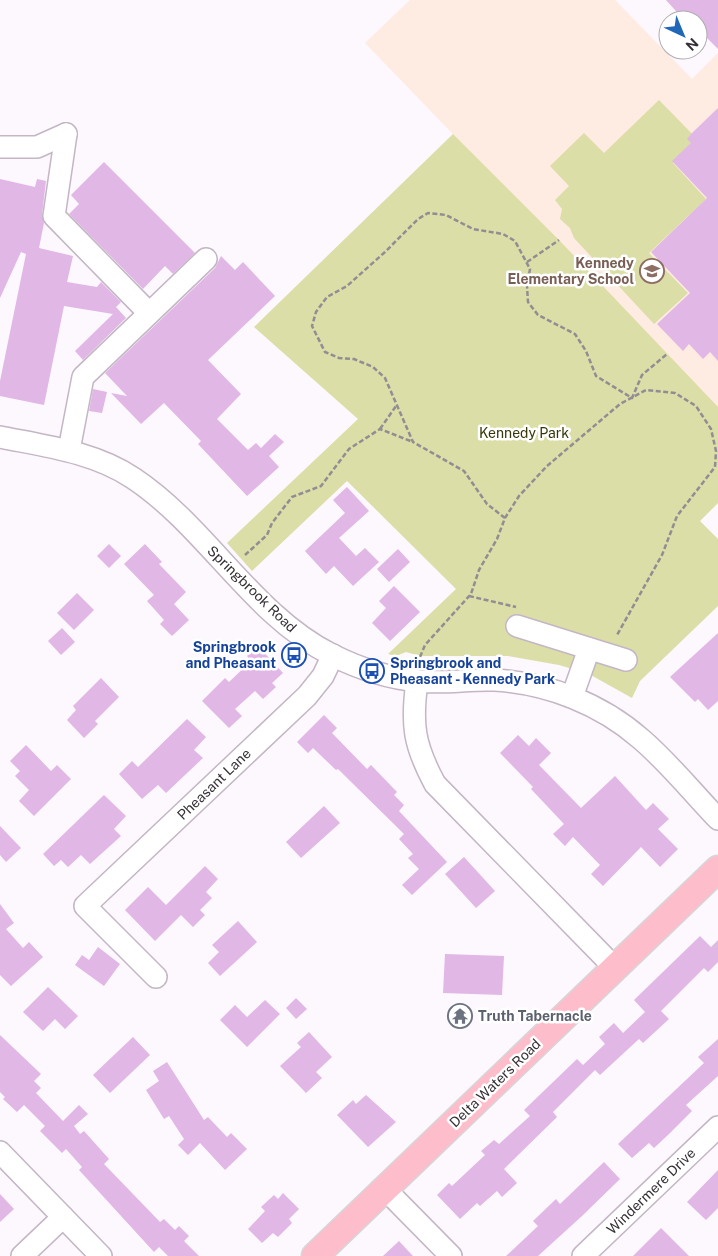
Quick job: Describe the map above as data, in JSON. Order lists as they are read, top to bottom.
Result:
{
  "streets": {
    "main road": ["Delta Waters Road"],
    "street": ["Springbrook Road", "Pheasant Lane", "Windermere Drive"]
  },
  "crossings": [
    ["Springbrook Road", "Pheasant Lane"]
  ],
  "parks": ["Kennedy Park"],
  "places": {
    "school or university": ["Kennedy Elementary School"],
    "bus stop": ["Springbrook and Pheasant", "Springbrook and Pheasant - Kennedy Park"],
    "temple": ["Truth Tabernacle"]
  },
  "north": "bottom right"
}
